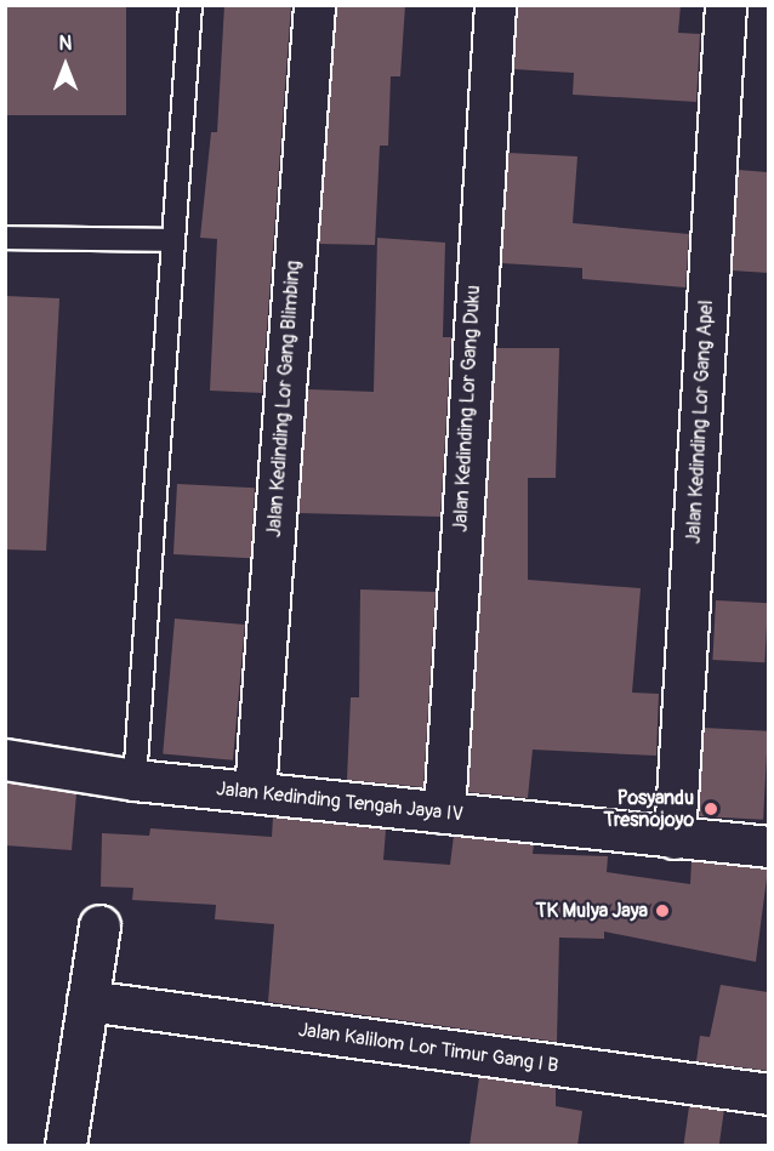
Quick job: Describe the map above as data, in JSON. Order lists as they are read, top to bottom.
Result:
{
  "streets": {
    "street": [
      "Jalan Kedinding Lor Gang Blimbing",
      "Jalan Kedinding Lor Gang Duku",
      "Jalan Kedinding Lor Gang Apel",
      "Jalan Kedinding Tengah Jaya IV",
      "Jalan Kalilom Lor Timur Gang I B"
    ]
  },
  "crossings": [
    ["Jalan Kedinding Lor Gang Blimbing", "Jalan Kedinding Tengah Jaya IV"],
    ["Jalan Kedinding Lor Gang Duku", "Jalan Kedinding Tengah Jaya IV"],
    ["Jalan Kedinding Lor Gang Apel", "Jalan Kedinding Tengah Jaya IV"]
  ],
  "places": ["Posyandu Tresnojoyo", "TK Mulya Jaya"],
  "north": "top"
}
